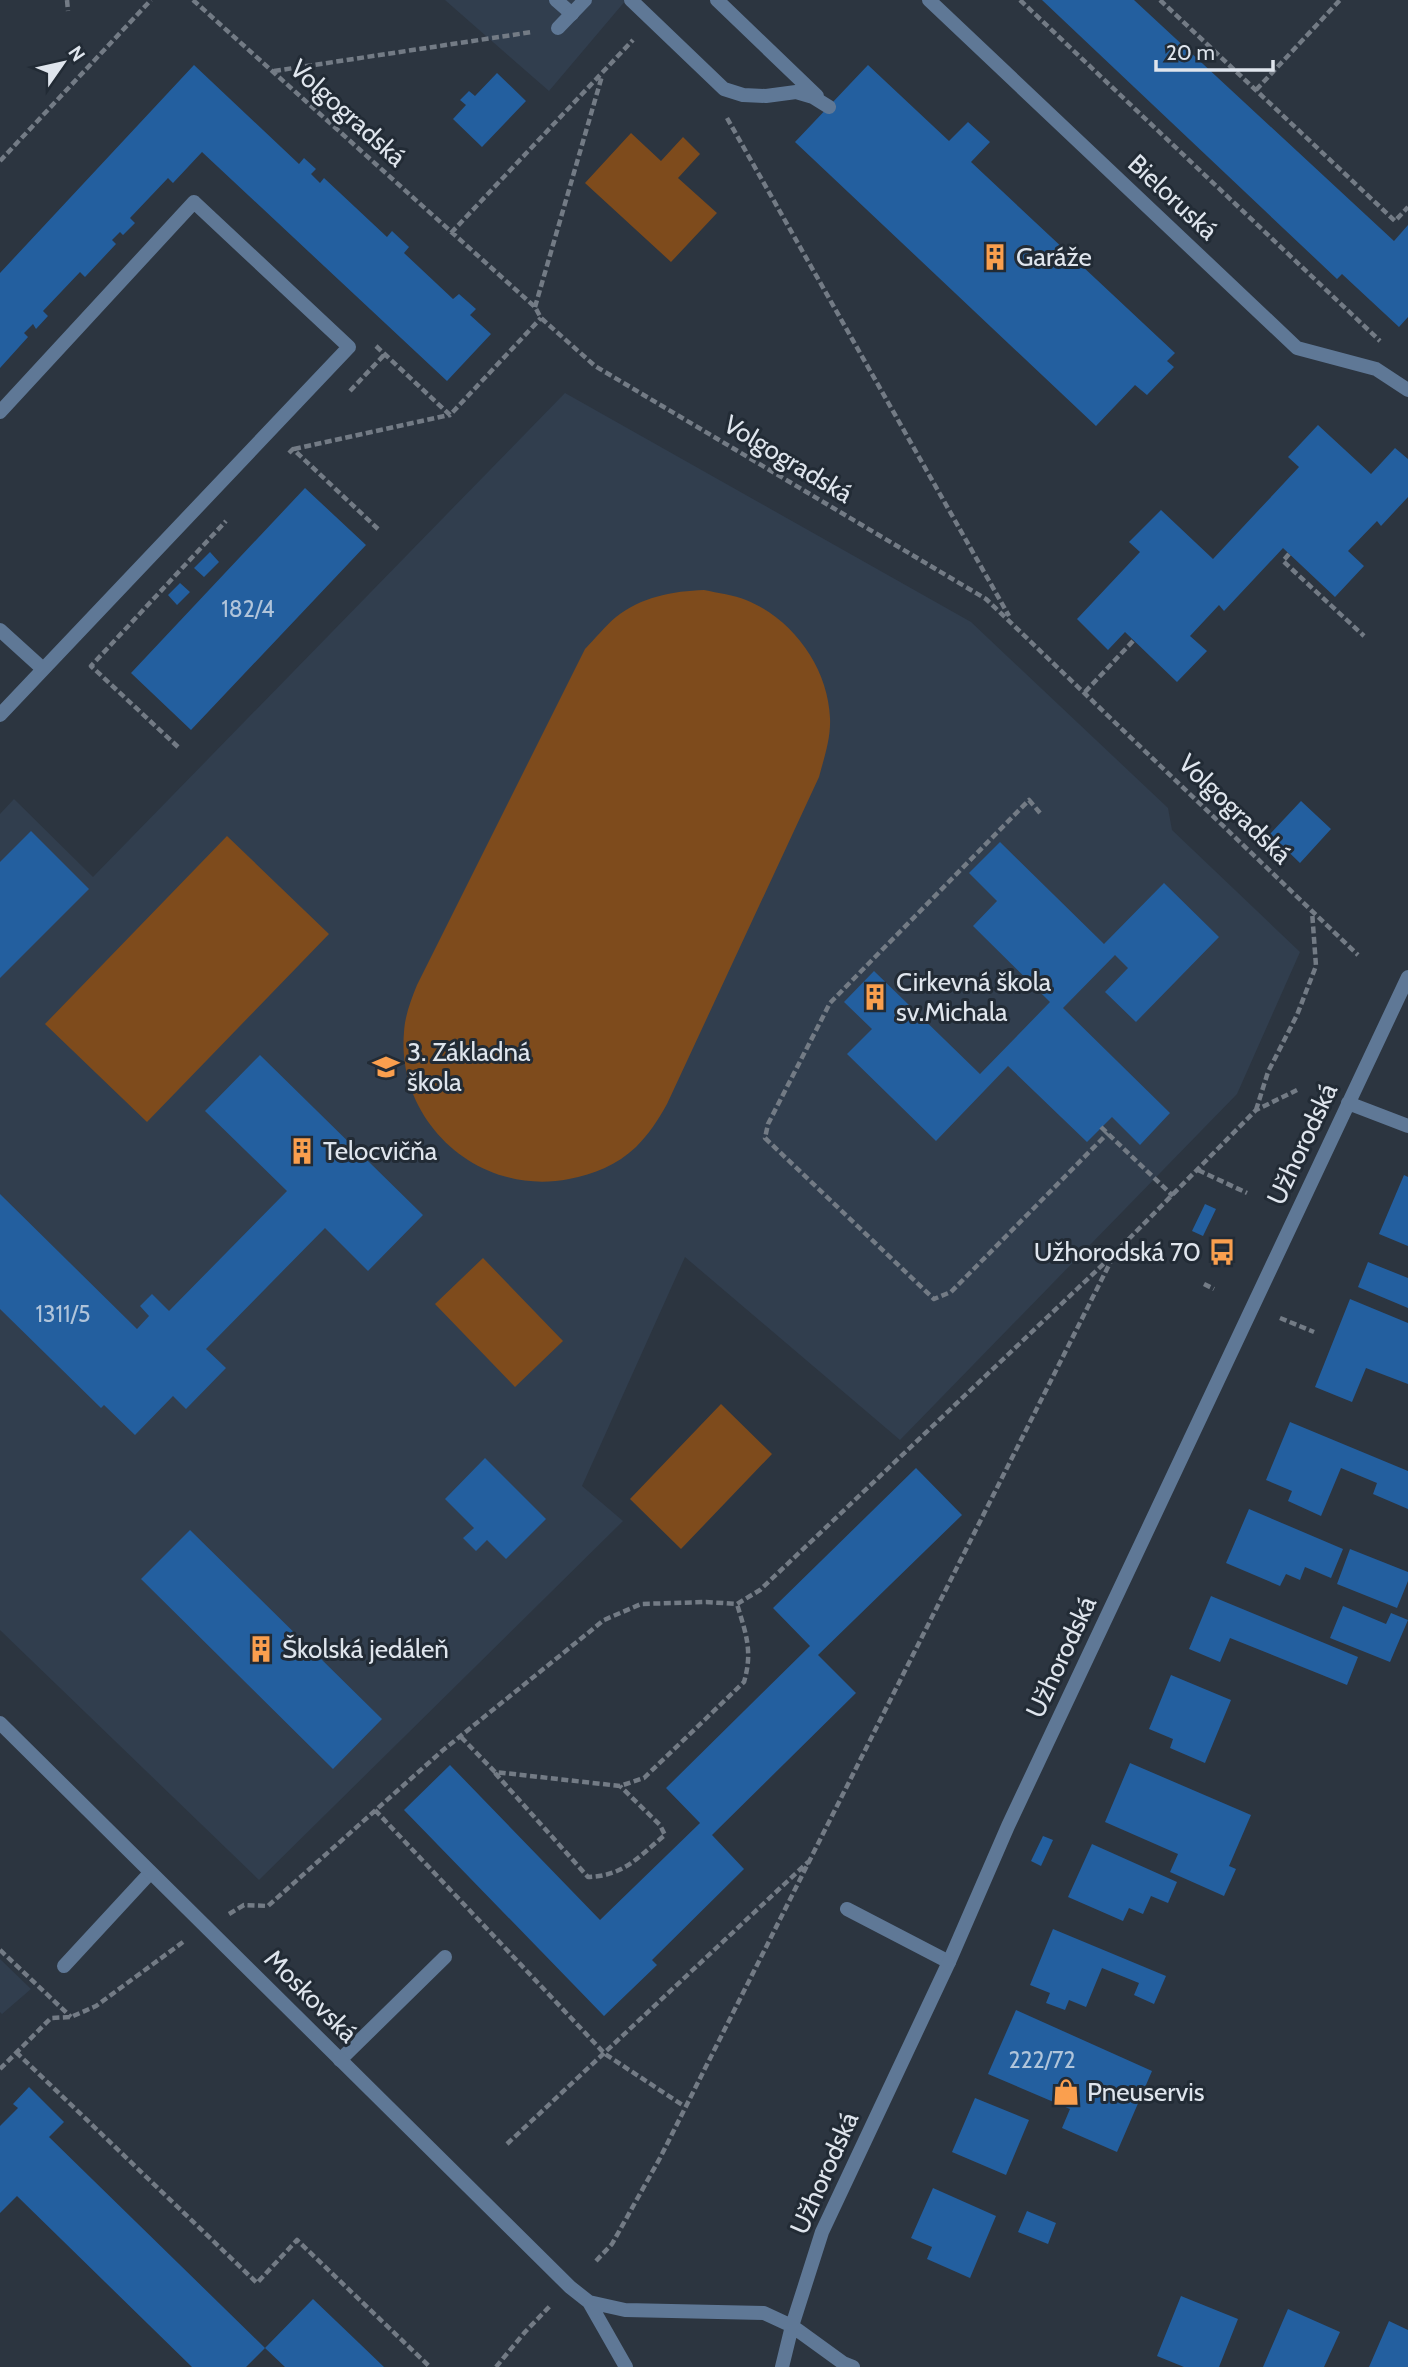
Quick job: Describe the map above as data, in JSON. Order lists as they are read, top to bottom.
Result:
{
  "streets": {
    "street": ["Bieloruská", "Užhorodská", "Moskovská"],
    "path": ["Volgogradská"]
  },
  "crossings": [
    ["Užhorodská", "Moskovská"]
  ],
  "places": {
    "building": [
      "Garáže",
      "Cirkevná škola sv.Michala",
      "Telocvičňa",
      "Školská jedáleň"
    ],
    "school or university": ["3. Základná škola"],
    "bus stop": ["Užhorodská 70"],
    "shop": ["Pneuservis"]
  },
  "house_numbers": ["182/4", "1311/5", "222/72"],
  "scale_bar": "20 m",
  "north": "top right"
}
